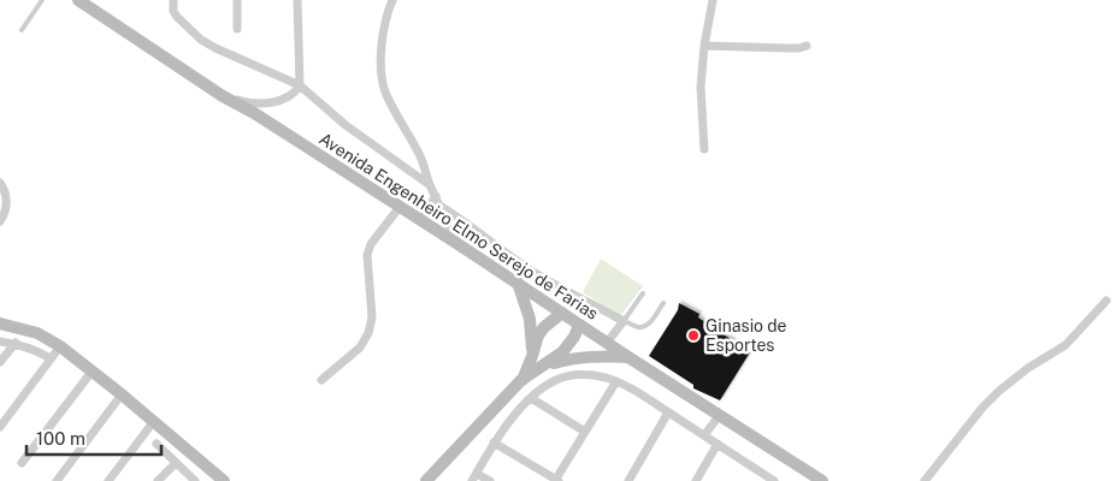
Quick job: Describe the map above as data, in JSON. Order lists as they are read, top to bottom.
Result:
{
  "streets": {
    "main road": ["Avenida Engenheiro Elmo Serejo de Farias"]
  },
  "places": ["Ginasio de Esportes"],
  "scale_bar": "100 m"
}
